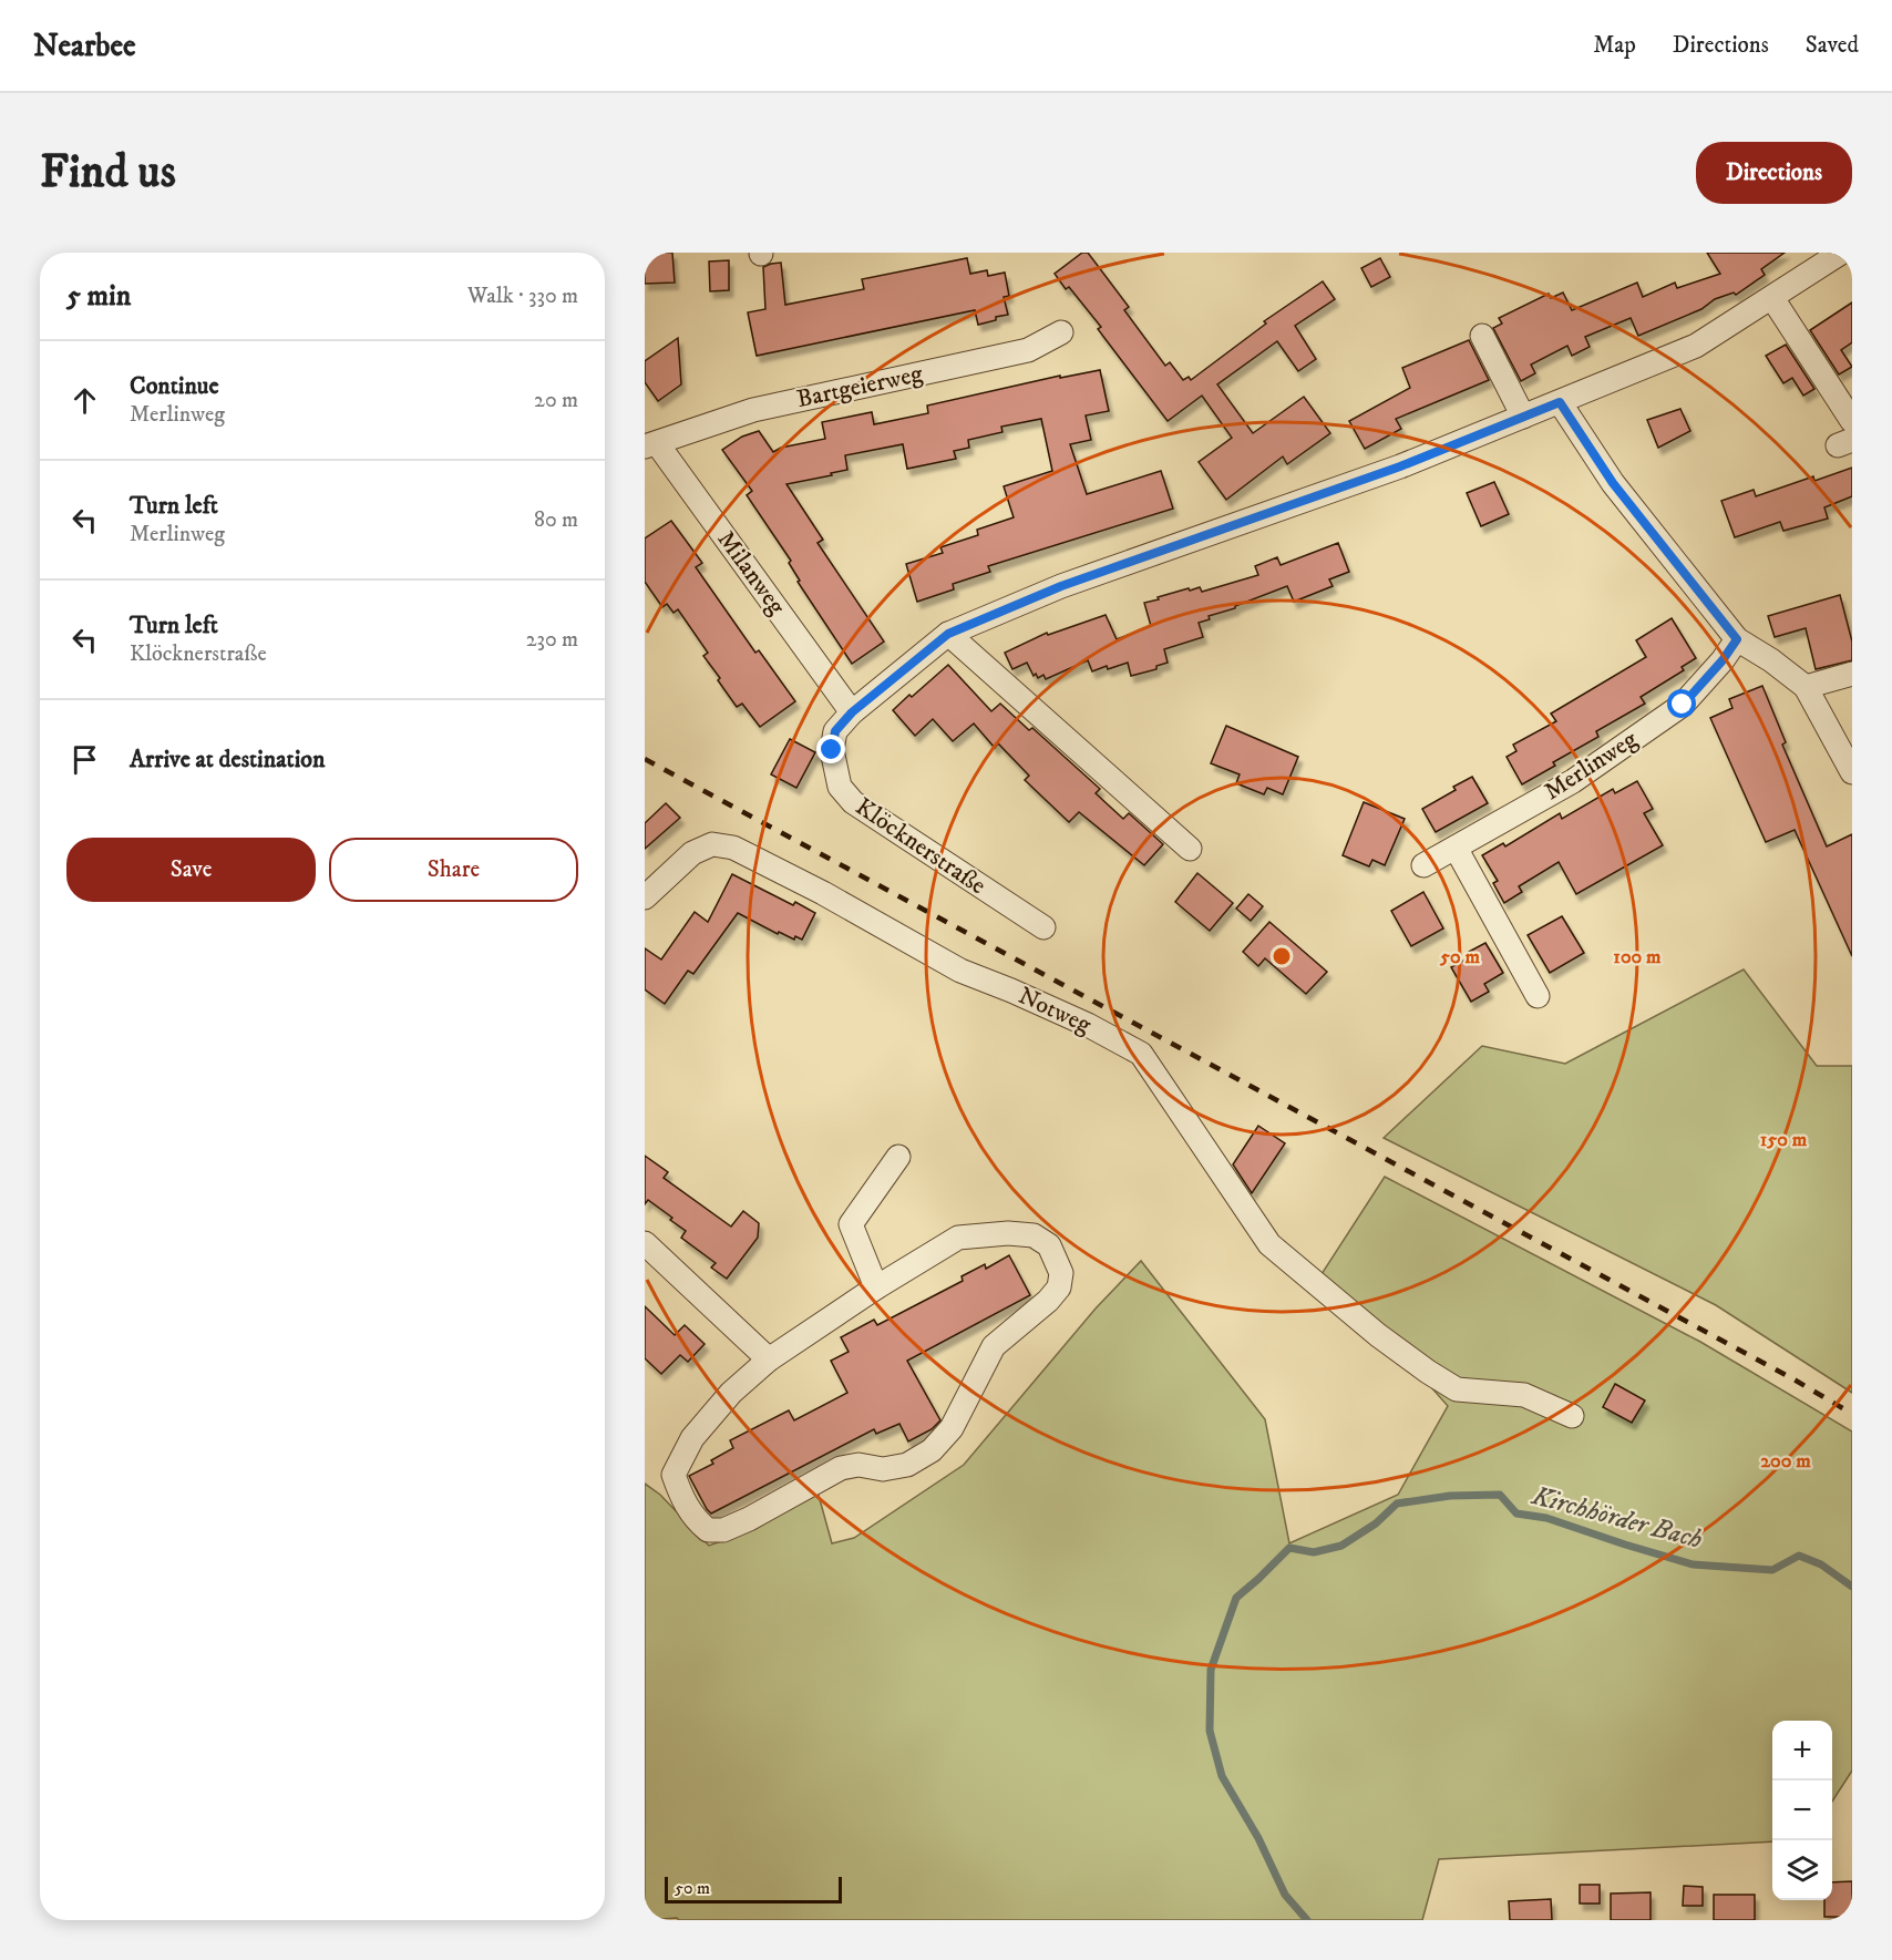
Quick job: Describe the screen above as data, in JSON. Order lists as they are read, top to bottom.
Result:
{
  "streets": {
    "street": [
      "Bartgeierweg",
      "Milanweg",
      "Merlinweg",
      "Klöcknerstraße",
      "Notweg"
    ]
  },
  "crossings": [
    ["Bartgeierweg", "Milanweg"],
    ["Milanweg", "Klöcknerstraße"]
  ],
  "water": ["Kirchhörder Bach"],
  "scale_bar": "50 m",
  "page": {
    "header": "Nearbee",
    "nav": ["Map", "Directions", "Saved"],
    "buttons": [
      "Directions",
      ["Save", "Share"]
    ],
    "title": "Find us",
    "heading": ["5 min", "Walk · 330 m"],
    "list": [
      ["Continue", "Merlinweg", "20 m"],
      ["Turn left", "Merlinweg", "80 m"],
      ["Turn left", "Klöcknerstraße", "230 m"],
      "Arrive at destination"
    ],
    "map_buttons": ["+", "−"],
    "scale": "50 m"
  },
  "rings": [
    "50 m",
    "100 m",
    "150 m",
    "200 m"
  ]
}
